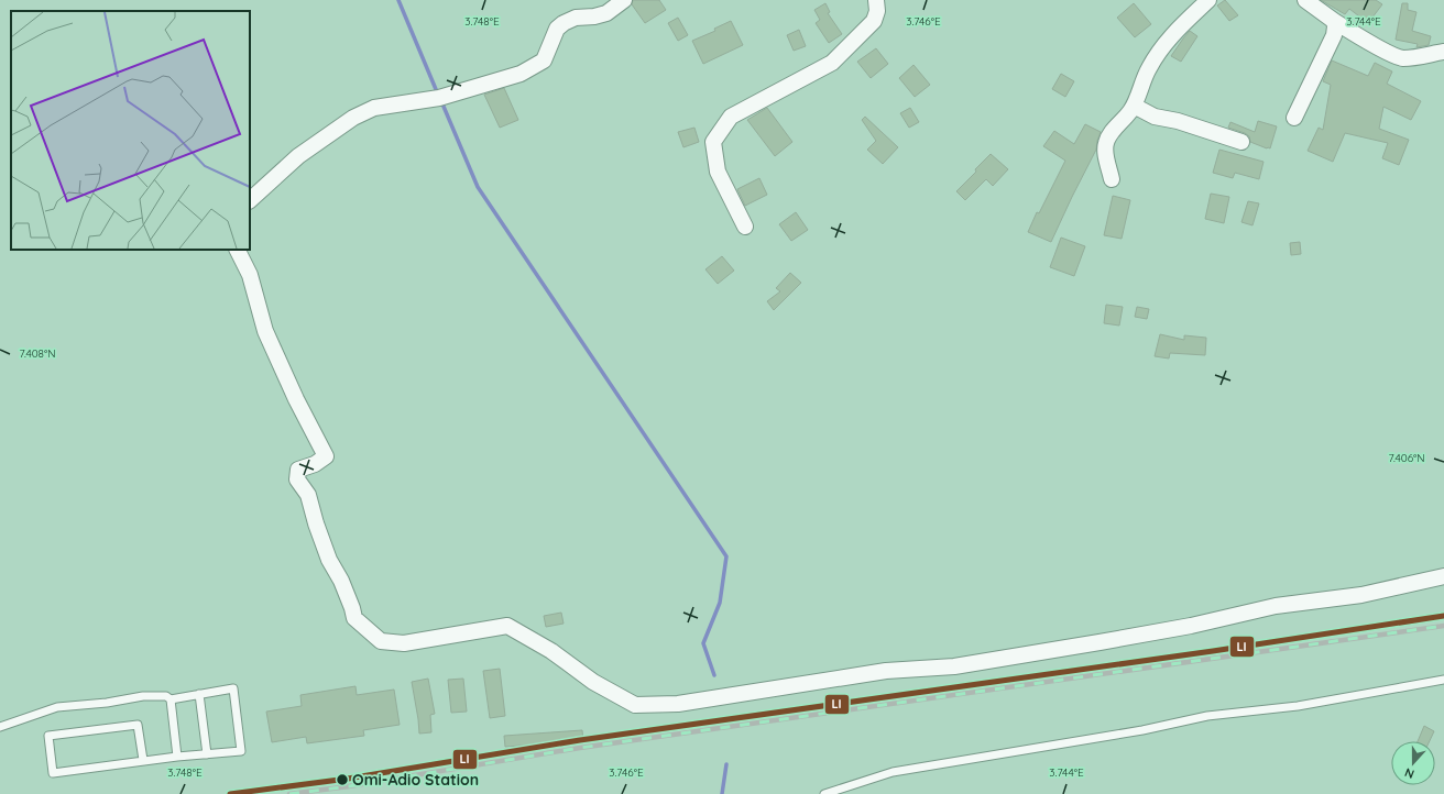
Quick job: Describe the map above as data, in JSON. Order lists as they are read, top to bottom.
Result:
{
  "places": ["Omi-Adio Station"],
  "lines": ["transit line LI"],
  "north": "bottom",
  "coordinates": [
    "3.748°E",
    "3.746°E",
    "3.744°E",
    "7.408°N",
    "7.406°N"
  ]
}
